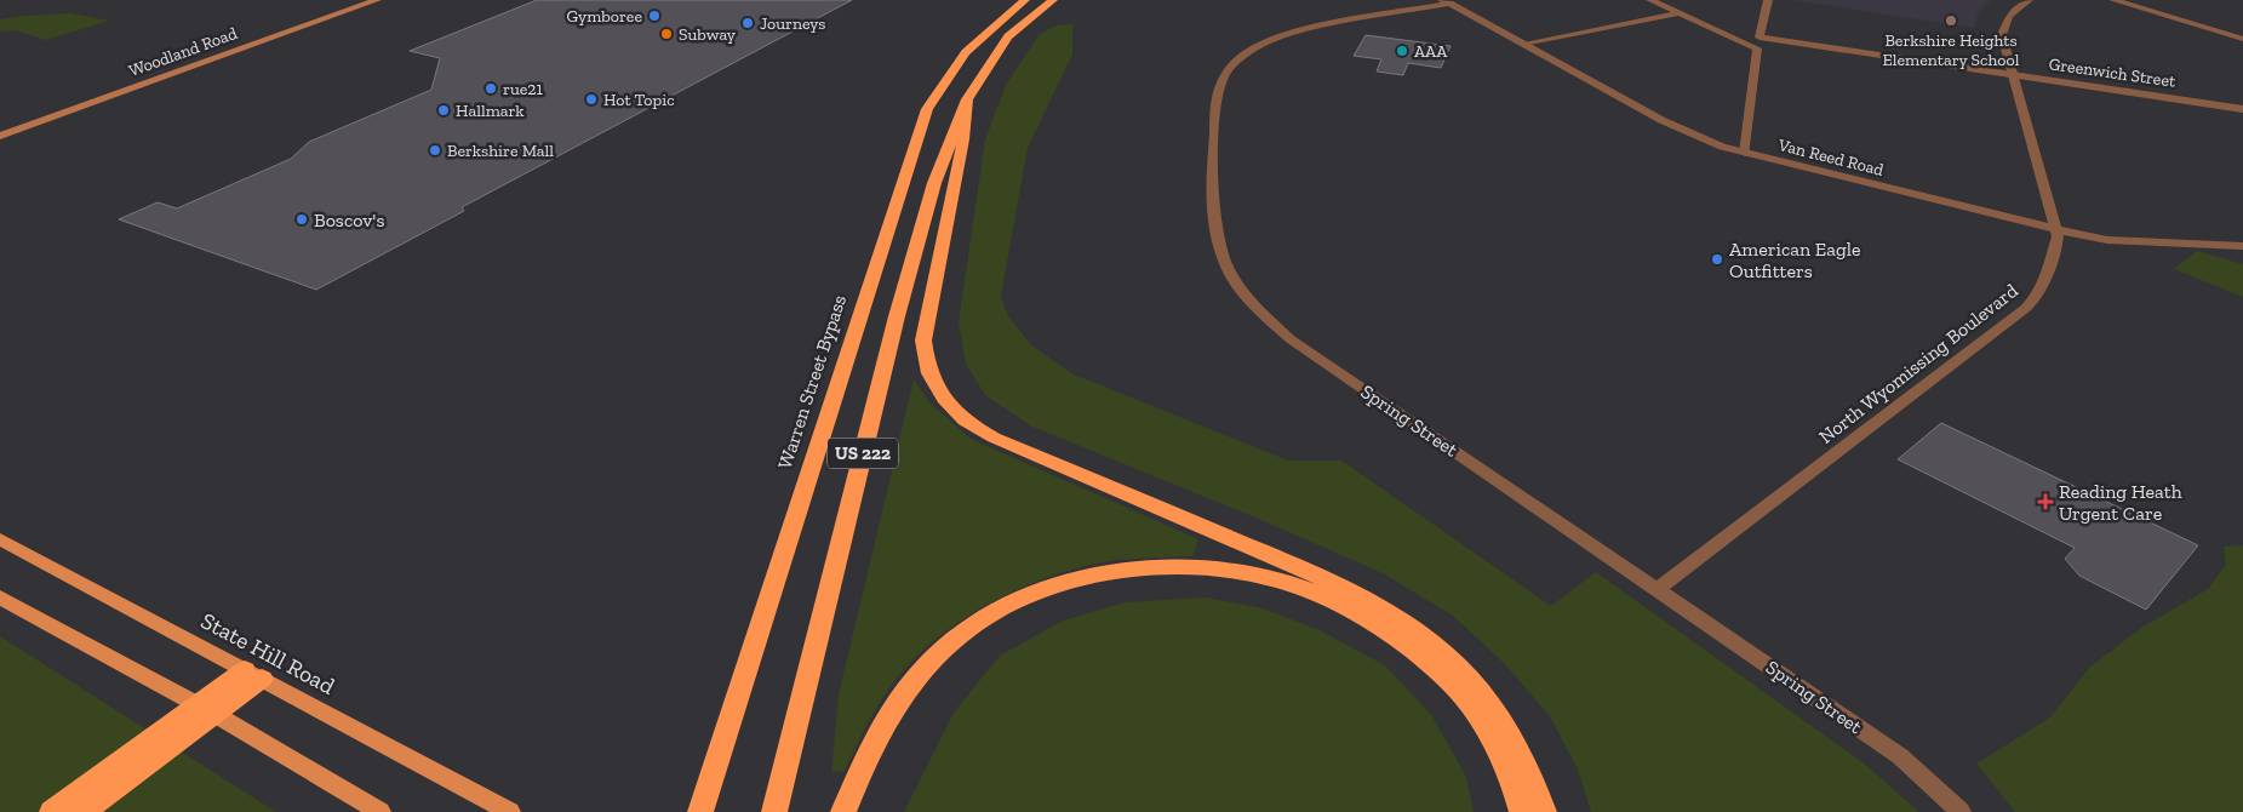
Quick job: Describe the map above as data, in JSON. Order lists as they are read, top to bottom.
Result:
{
  "streets": {
    "highway": ["Warren Street Bypass", "US 222"],
    "main road": ["Woodland Road", "State Hill Road"],
    "street": [
      "Greenwich Street",
      "Van Reed Road",
      "North Wyomissing Boulevard",
      "Spring Street"
    ]
  },
  "crossings": [
    ["Greenwich Street", "North Wyomissing Boulevard"],
    ["Van Reed Road", "North Wyomissing Boulevard"],
    ["Van Reed Road", "Spring Street"],
    ["North Wyomissing Boulevard", "Spring Street"]
  ],
  "places": {
    "other": [
      "Gymboree",
      "Berkshire Heights Elementary School",
      "Journeys",
      "Subway",
      "AAA",
      "rue21",
      "Hot Topic",
      "Hallmark",
      "Berkshire Mall",
      "Boscov's",
      "American Eagle Outfitters"
    ],
    "health": ["Reading Heath Urgent Care"]
  }
}
